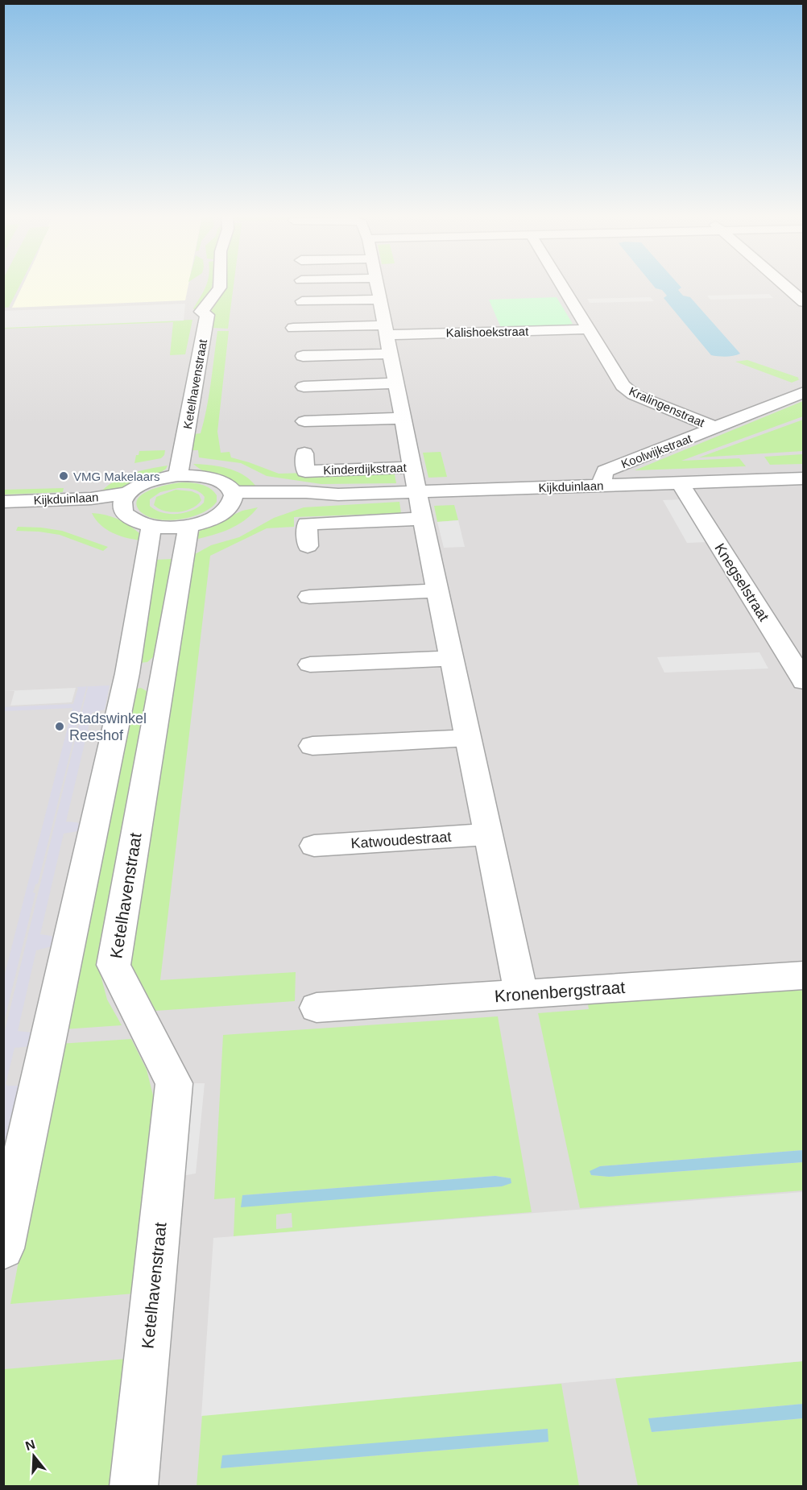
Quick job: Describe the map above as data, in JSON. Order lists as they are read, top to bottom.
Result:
{
  "streets": {
    "street": [
      "Kalishoekstraat",
      "Ketelhavenstraat",
      "Kralingenstraat",
      "Koolwijkstraat",
      "Kinderdijkstraat",
      "Kijkduinlaan",
      "Knegselstraat",
      "Katwoudestraat",
      "Kronenbergstraat"
    ]
  },
  "crossings": [
    ["Kalishoekstraat", "Kralingenstraat"],
    ["Kalishoekstraat", "Kinderdijkstraat"],
    ["Ketelhavenstraat", "Kijkduinlaan"],
    ["Kralingenstraat", "Koolwijkstraat"],
    ["Koolwijkstraat", "Kijkduinlaan"],
    ["Kinderdijkstraat", "Kijkduinlaan"],
    ["Kijkduinlaan", "Knegselstraat"]
  ],
  "places": ["VMG Makelaars", "Stadswinkel Reeshof"],
  "north": "top"
}
